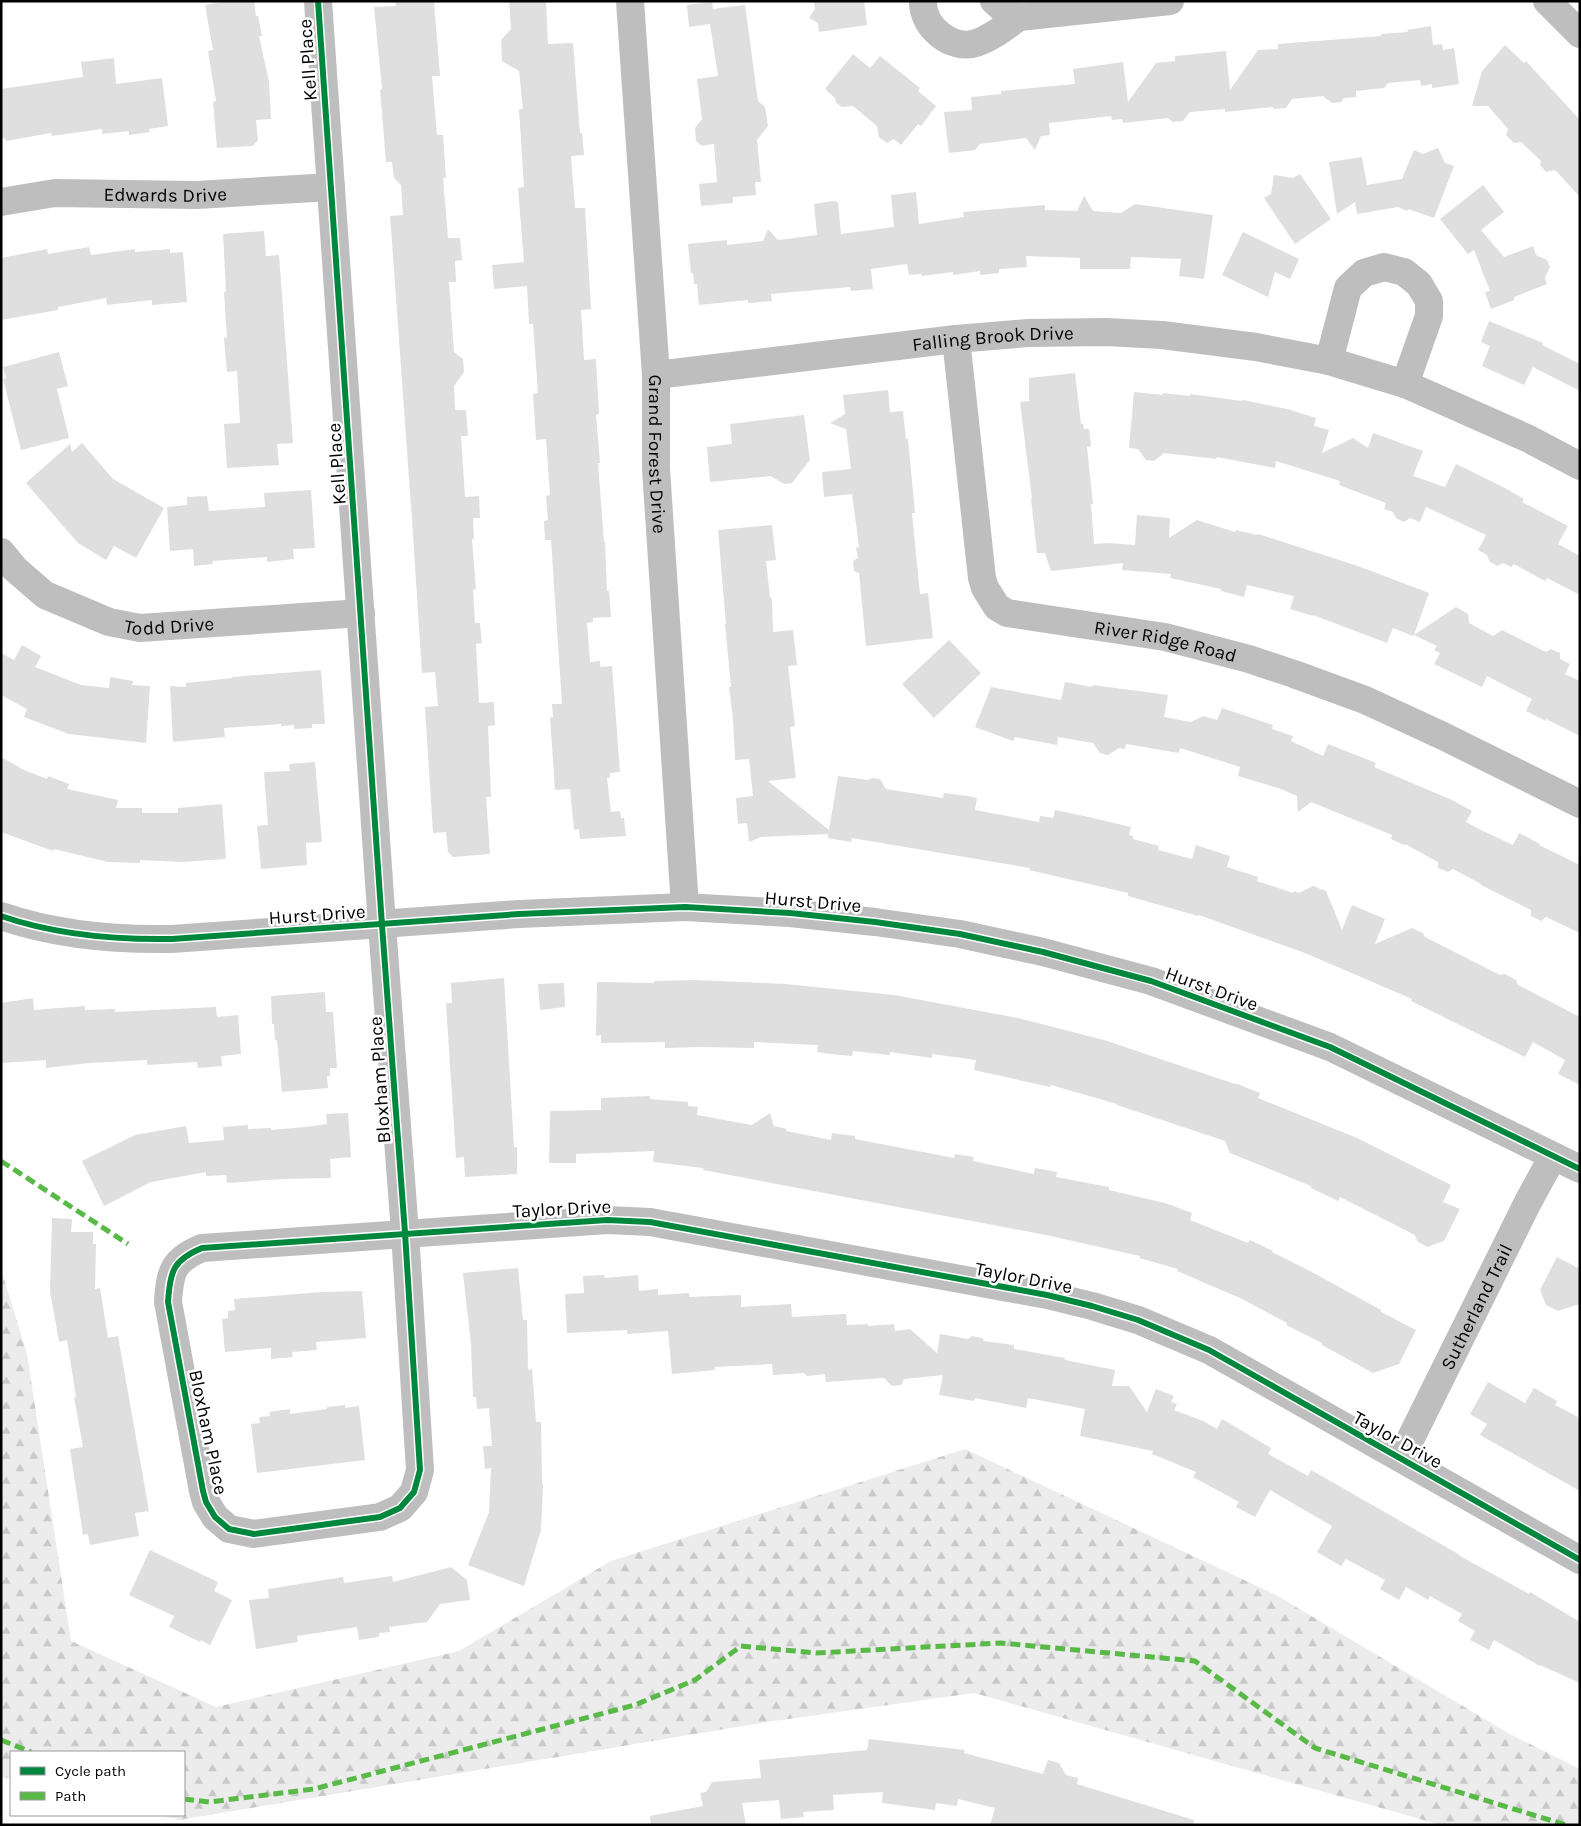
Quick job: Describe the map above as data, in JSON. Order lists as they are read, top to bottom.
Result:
{
  "streets": {
    "street": [
      "Kell Place",
      "Edwards Drive",
      "Falling Brook Drive",
      "Grand Forest Drive",
      "Todd Drive",
      "River Ridge Road",
      "Hurst Drive",
      "Bloxham Place",
      "Taylor Drive",
      "Sutherland Trail"
    ]
  },
  "crossings": [
    ["Kell Place", "Edwards Drive"],
    ["Kell Place", "Todd Drive"],
    ["Kell Place", "Hurst Drive"],
    ["Kell Place", "Bloxham Place"],
    ["Falling Brook Drive", "Grand Forest Drive"],
    ["Falling Brook Drive", "River Ridge Road"],
    ["Grand Forest Drive", "Hurst Drive"],
    ["Hurst Drive", "Bloxham Place"],
    ["Hurst Drive", "Sutherland Trail"],
    ["Bloxham Place", "Taylor Drive"],
    ["Taylor Drive", "Sutherland Trail"]
  ],
  "legend": ["Cycle path", "Path"]
}
